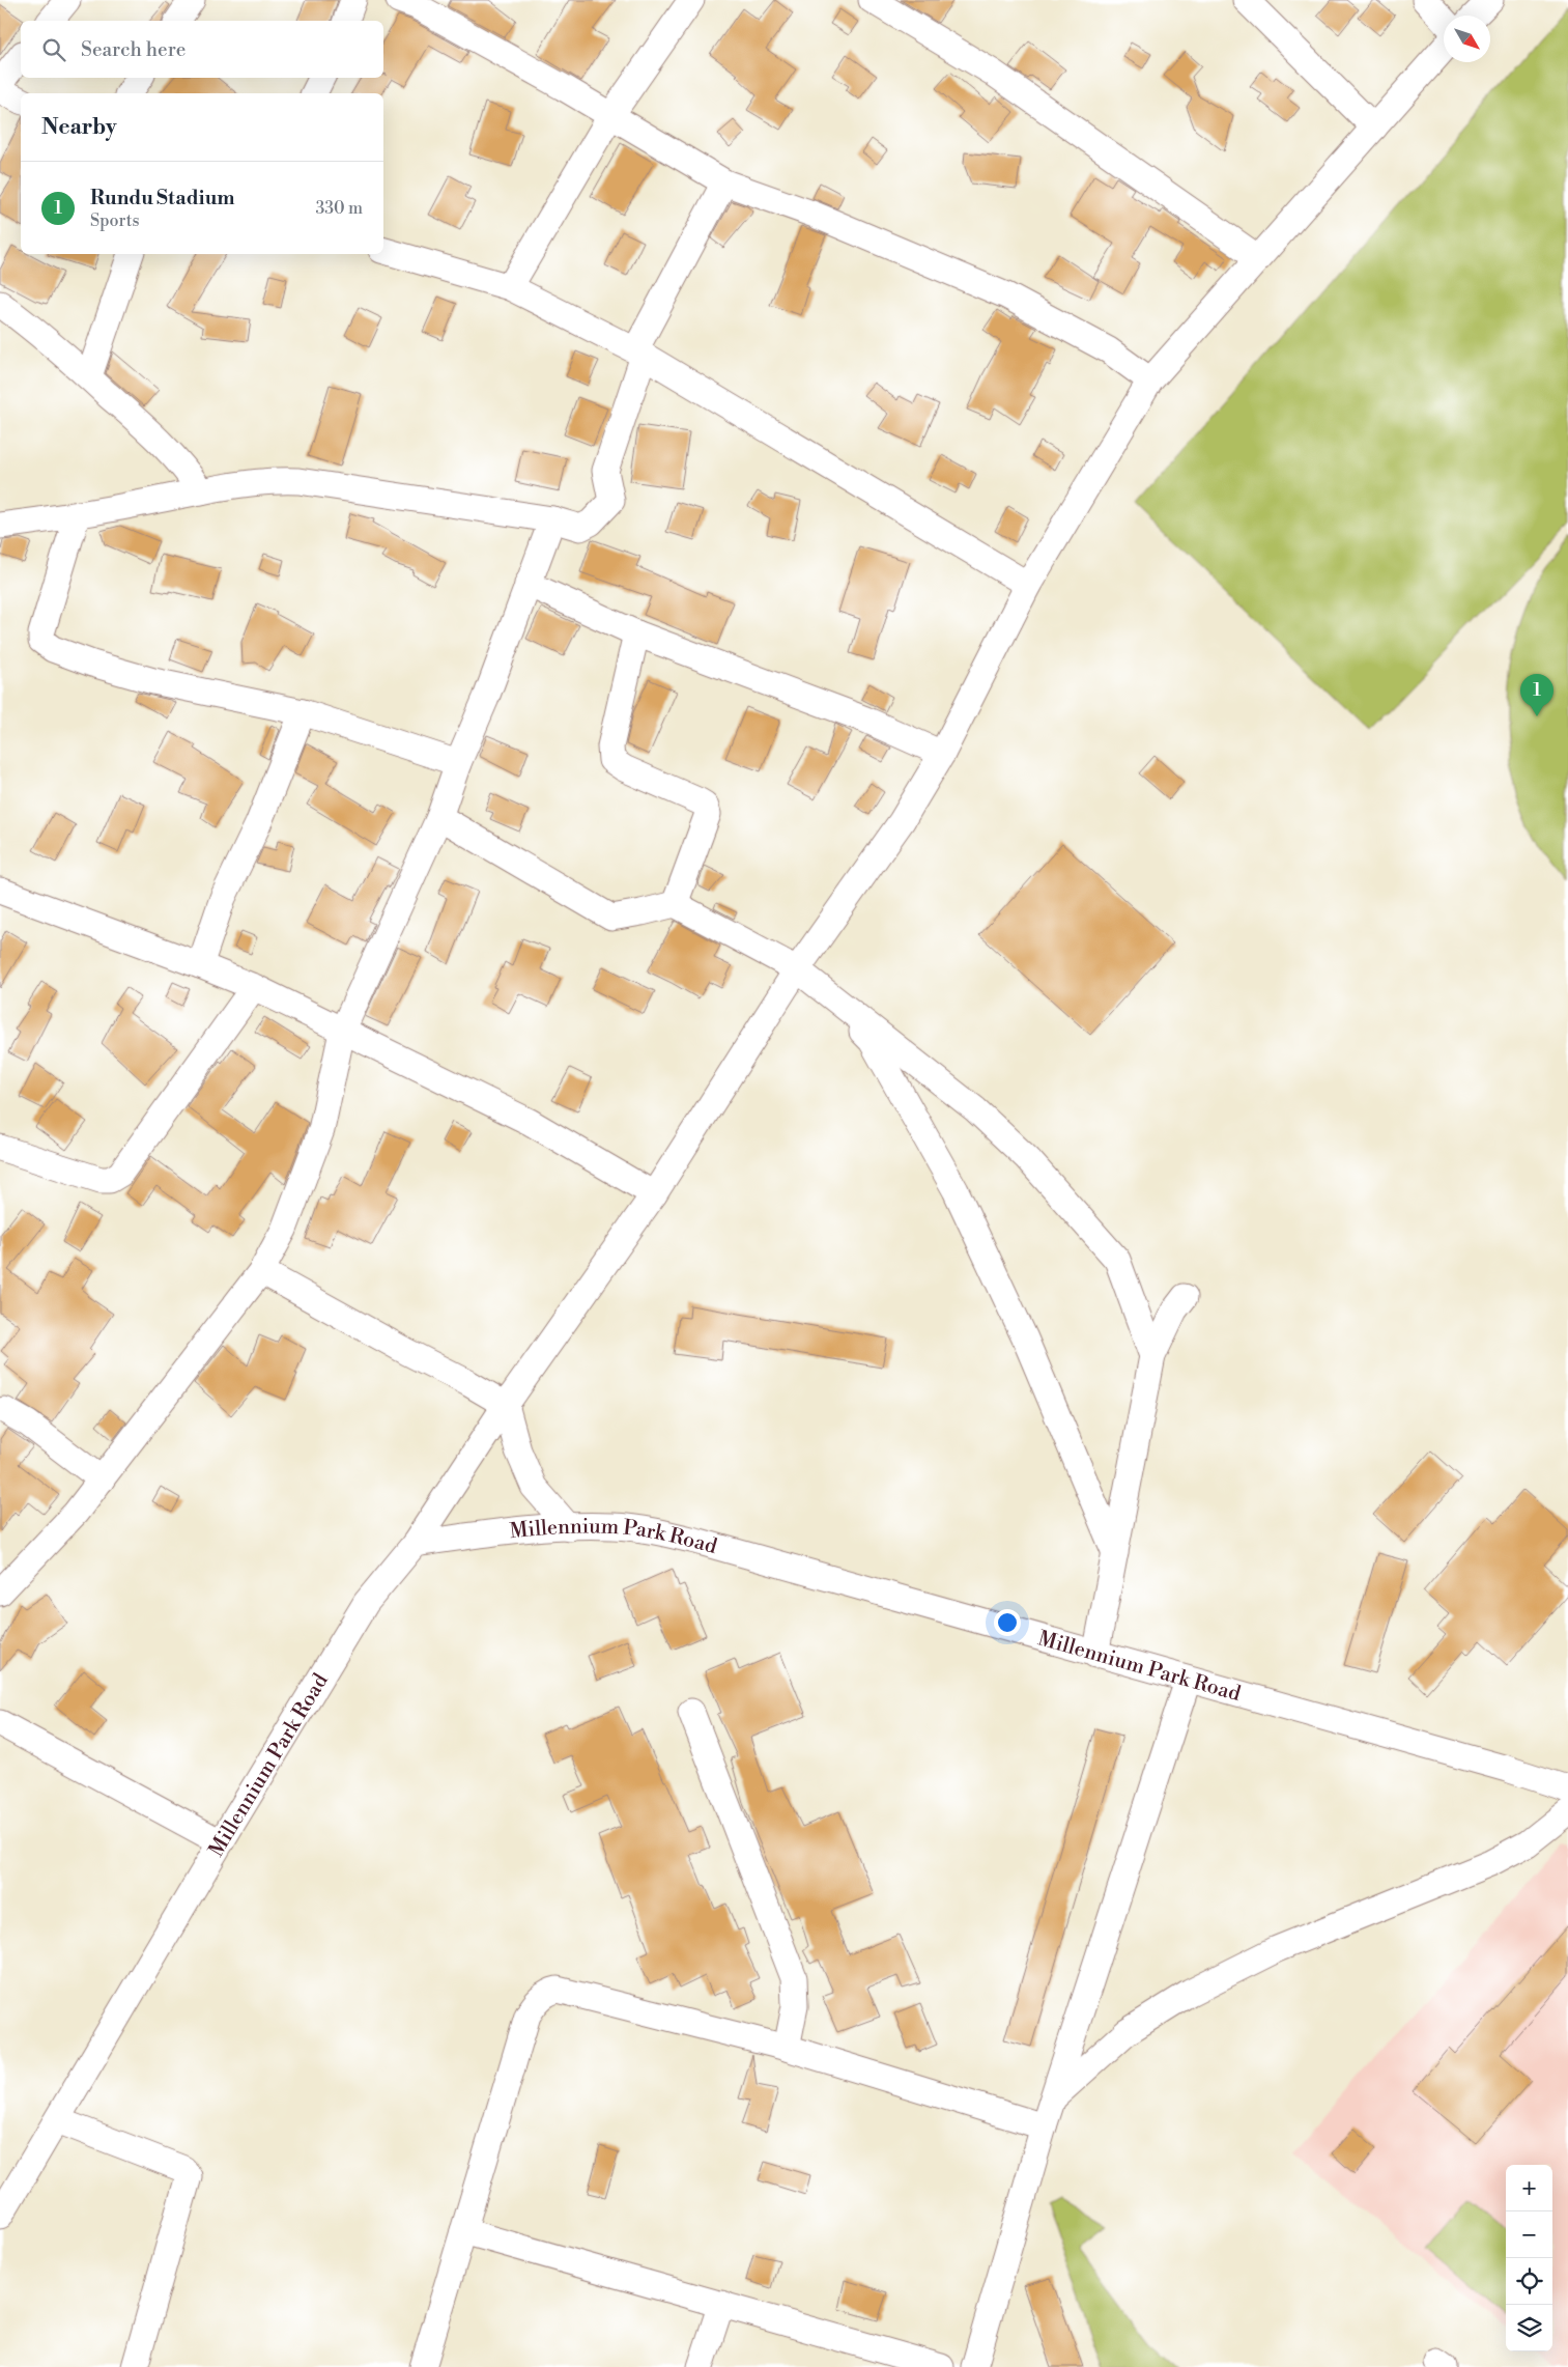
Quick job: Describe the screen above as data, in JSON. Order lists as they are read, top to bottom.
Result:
{
  "streets": {
    "street": ["Millennium Park Road"]
  },
  "north": "bottom right",
  "page": {
    "search": "Search here",
    "heading": "Nearby",
    "list": [
      {
        "mark": "1",
        "name": "Rundu Stadium",
        "note": "Sports",
        "value": "330 m"
      }
    ],
    "pins": "1",
    "map_buttons": ["+", "−"]
  }
}
